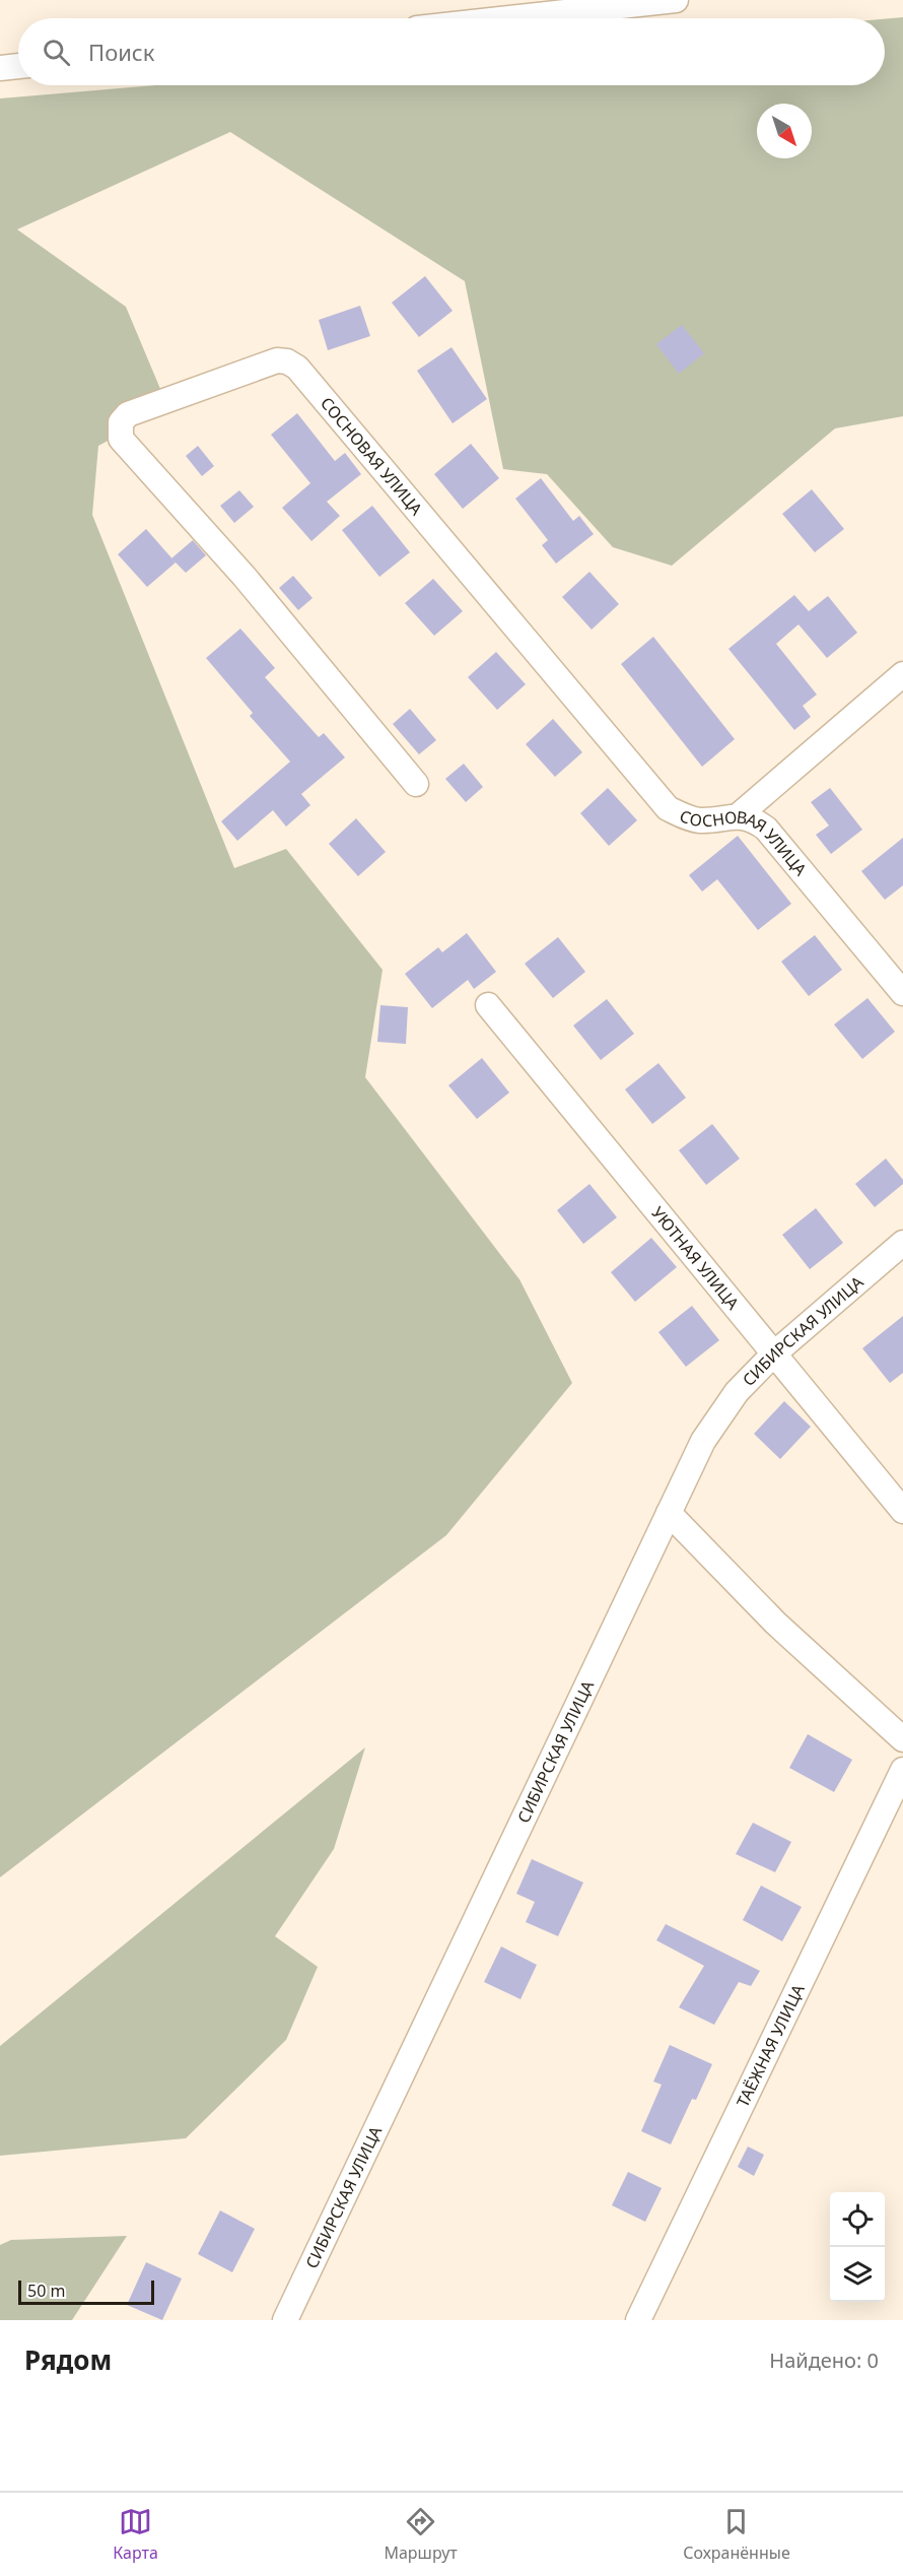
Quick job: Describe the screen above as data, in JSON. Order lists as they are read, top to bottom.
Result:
{
  "streets": {
    "street": [
      "СОСНОВАЯ УЛИЦА",
      "УЮТНАЯ УЛИЦА",
      "СИБИРСКАЯ УЛИЦА",
      "ТАЁЖНАЯ УЛИЦА"
    ]
  },
  "crossings": [
    ["УЮТНАЯ УЛИЦА", "СИБИРСКАЯ УЛИЦА"]
  ],
  "scale_bar": "50 m",
  "north": "bottom right",
  "page": {
    "search": "Поиск",
    "scale": "50 m",
    "heading": ["Рядом", "Найдено: 0"],
    "nav": ["Карта", "Маршрут", "Сохранённые"]
  }
}
